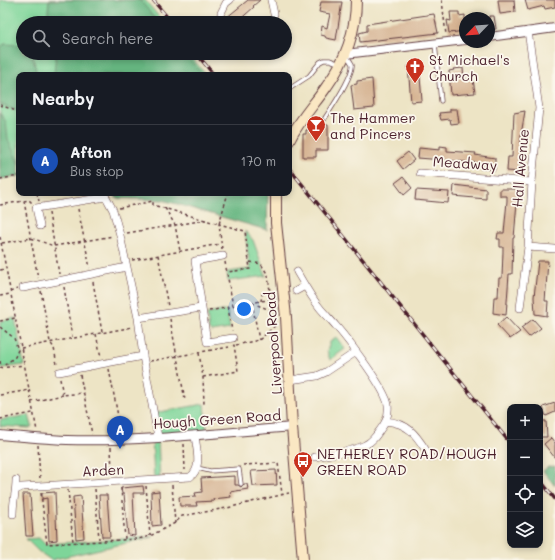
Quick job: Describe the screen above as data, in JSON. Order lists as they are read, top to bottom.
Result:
{
  "streets": {
    "main road": ["Liverpool Road"],
    "street": [
      "Meadway",
      "Hall Avenue",
      "Hough Green Road",
      "Arden"
    ]
  },
  "crossings": [
    ["Meadway", "Hall Avenue"],
    ["Liverpool Road", "Hough Green Road"]
  ],
  "places": {
    "church": ["St Michael's Church"],
    "bar": ["The Hammer and Pincers"],
    "bus stop": ["NETHERLEY ROAD/HOUGH GREEN ROAD"]
  },
  "north": "bottom left",
  "page": {
    "search": "Search here",
    "heading": "Nearby",
    "list": [
      {
        "mark": "A",
        "name": "Afton",
        "note": "Bus stop",
        "value": "170 m"
      }
    ],
    "map_buttons": ["+", "−"],
    "pins": "A"
  }
}
